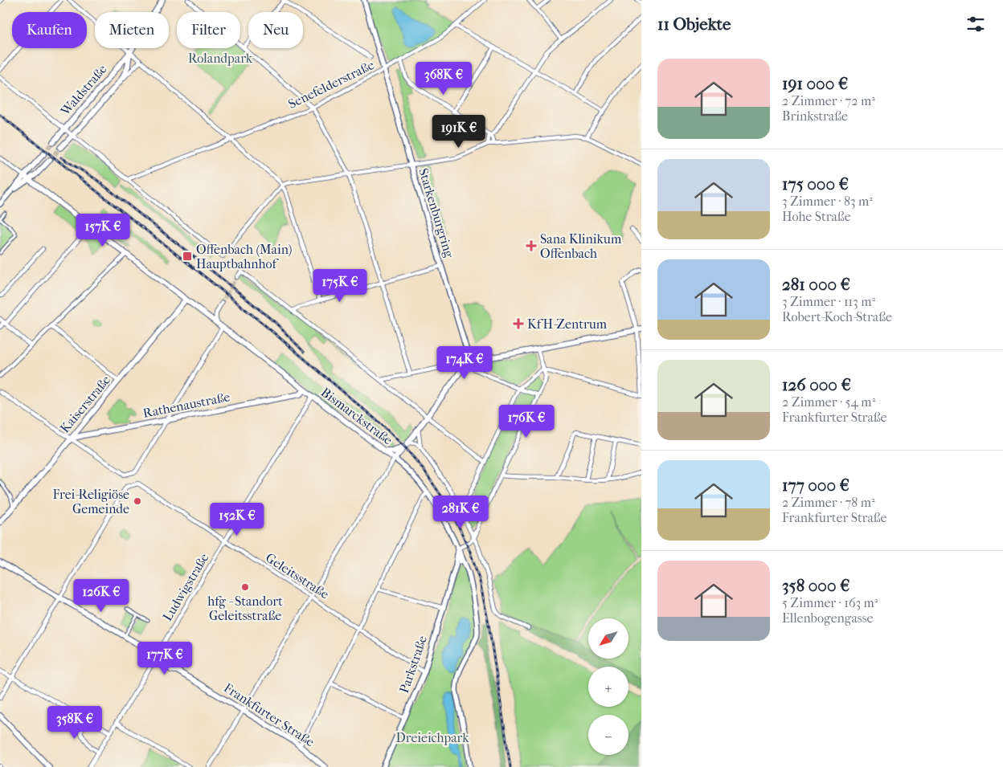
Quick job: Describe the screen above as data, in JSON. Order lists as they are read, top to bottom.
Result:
{
  "streets": {
    "main road": [
      "Waldstraße",
      "Kaiserstraße",
      "Rathenaustraße",
      "Bismarckstraße",
      "Frankfurter Straße"
    ],
    "street": [
      "Senefelderstraße",
      "Starkenburgring",
      "Geleitsstraße",
      "Ludwigstraße",
      "Parkstraße"
    ]
  },
  "crossings": [
    ["Senefelderstraße", "Starkenburgring"],
    ["Kaiserstraße", "Rathenaustraße"],
    ["Kaiserstraße", "Bismarckstraße"],
    ["Rathenaustraße", "Bismarckstraße"],
    ["Bismarckstraße", "Ludwigstraße"],
    ["Bismarckstraße", "Parkstraße"],
    ["Geleitsstraße", "Ludwigstraße"],
    ["Geleitsstraße", "Parkstraße"],
    ["Geleitsstraße", "Frankfurter Straße"],
    ["Ludwigstraße", "Frankfurter Straße"]
  ],
  "parks": ["Rolandpark", "Dreieichpark"],
  "places": {
    "health": ["Sana Klinikum Offenbach", "KfH-Zentrum"],
    "transit": ["Offenbach (Main) Hauptbahnhof"],
    "other": ["Frei-Religiöse Gemeinde", "hfg - Standort Geleitsstraße"]
  },
  "north": "bottom left",
  "page": {
    "heading": "11 Objekte",
    "chip": [
      "Kaufen",
      "Mieten",
      "Filter",
      "Neu"
    ],
    "list": [
      {
        "name": "191 000 €",
        "note": "2 Zimmer · 72 m² · Brinkstraße"
      },
      {
        "name": "175 000 €",
        "note": "3 Zimmer · 83 m² · Hohe Straße"
      },
      {
        "name": "281 000 €",
        "note": "3 Zimmer · 113 m² · Robert-Koch-Straße"
      },
      {
        "name": "126 000 €",
        "note": "2 Zimmer · 54 m² · Frankfurter Straße"
      },
      {
        "name": "177 000 €",
        "note": "2 Zimmer · 78 m² · Frankfurter Straße"
      },
      {
        "name": "358 000 €",
        "note": "5 Zimmer · 163 m² · Ellenbogengasse"
      }
    ],
    "price": [
      "368K €",
      "191K €",
      "157K €",
      "175K €",
      "174K €",
      "176K €",
      "281K €",
      "152K €",
      "126K €",
      "177K €",
      "358K €"
    ],
    "map_buttons": ["+", "−"]
  }
}
